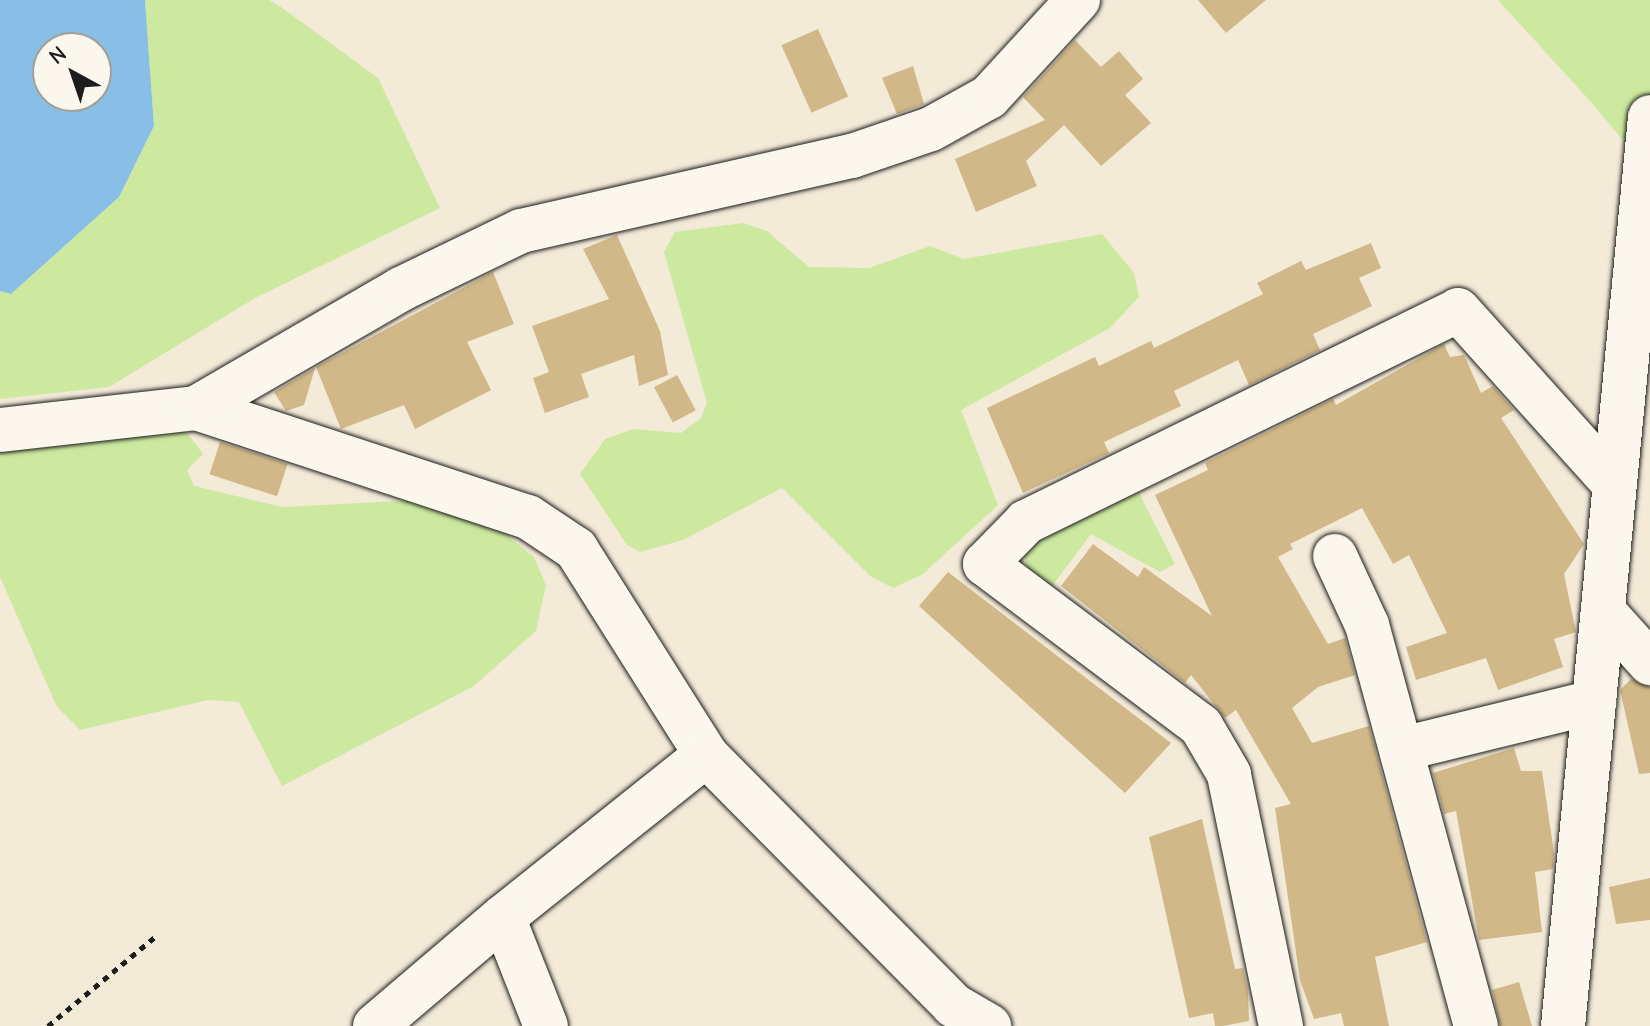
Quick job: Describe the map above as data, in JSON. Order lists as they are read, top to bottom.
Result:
{
  "north": "top left"
}
